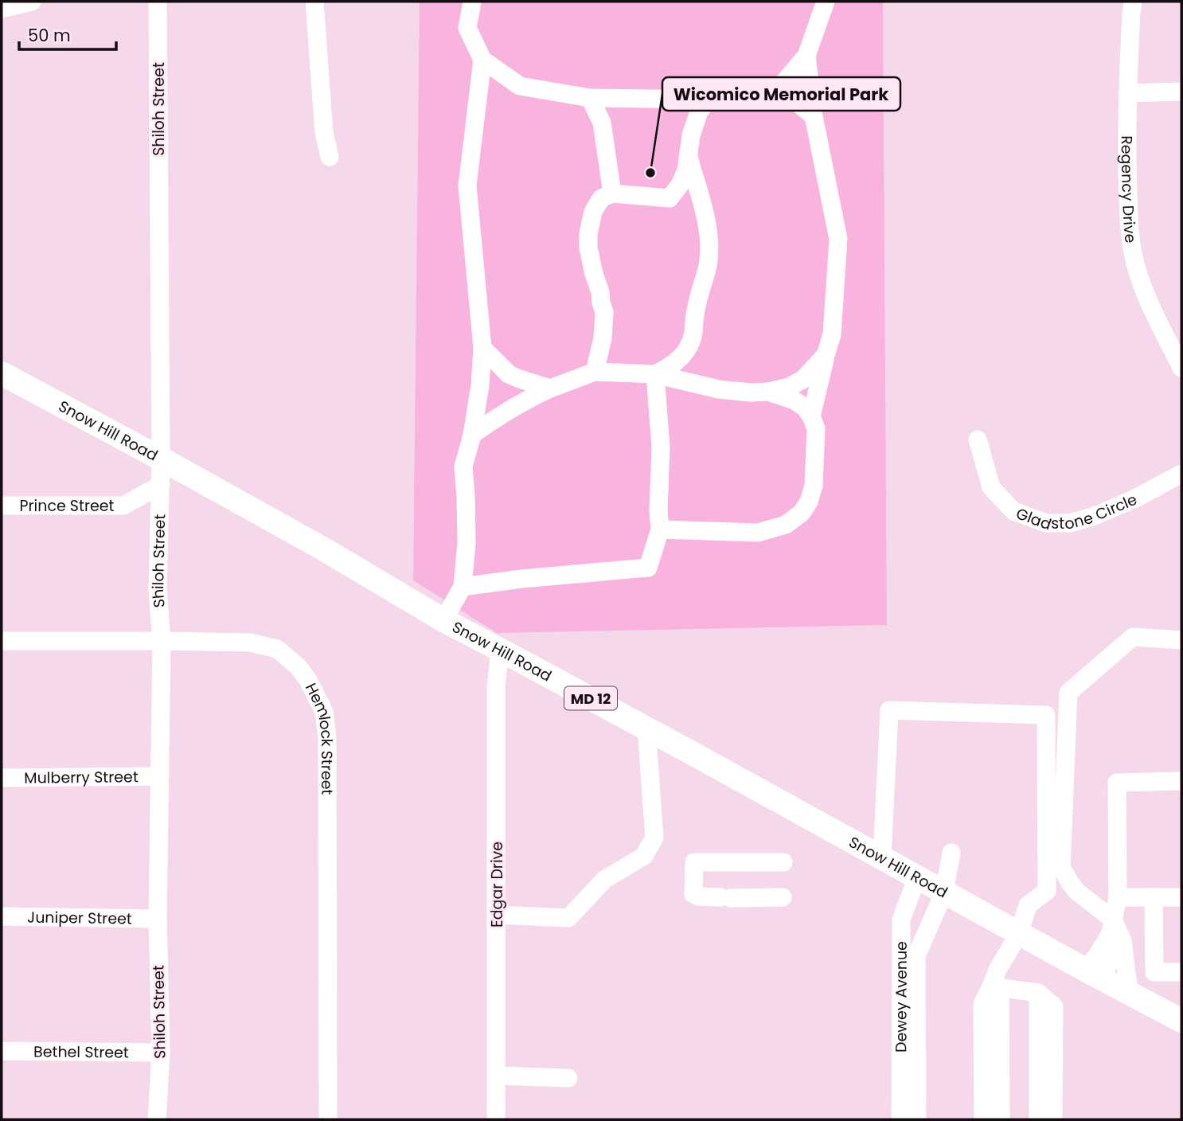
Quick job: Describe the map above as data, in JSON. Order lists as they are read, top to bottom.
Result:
{
  "streets": {
    "main road": ["Snow Hill Road", "MD 12"],
    "street": [
      "Shiloh Street",
      "Regency Drive",
      "Gladstone Circle",
      "Prince Street",
      "Hemlock Street",
      "Mulberry Street",
      "Edgar Drive",
      "Juniper Street",
      "Dewey Avenue",
      "Bethel Street"
    ]
  },
  "crossings": [
    ["Shiloh Street", "Snow Hill Road"],
    ["Shiloh Street", "Prince Street"],
    ["Shiloh Street", "Hemlock Street"],
    ["Shiloh Street", "Mulberry Street"],
    ["Shiloh Street", "Juniper Street"],
    ["Shiloh Street", "Bethel Street"],
    ["Snow Hill Road", "Edgar Drive"],
    ["Snow Hill Road", "Dewey Avenue"]
  ],
  "places": ["Wicomico Memorial Park"],
  "scale_bar": "50 m"
}
